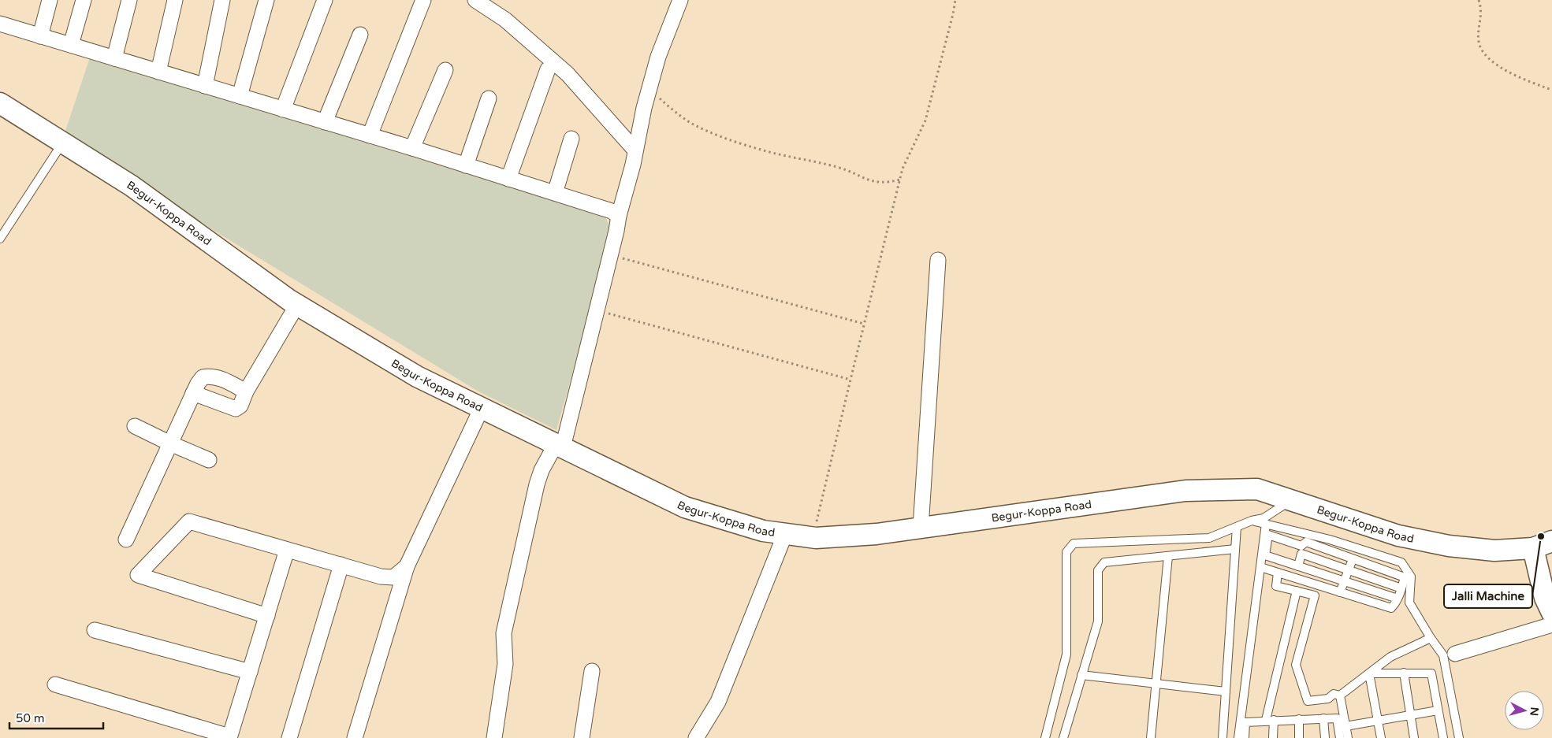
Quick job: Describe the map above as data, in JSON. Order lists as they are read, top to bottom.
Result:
{
  "streets": {
    "main road": ["Begur-Koppa Road"]
  },
  "places": ["Jalli Machine"],
  "scale_bar": "50 m",
  "north": "right"
}
